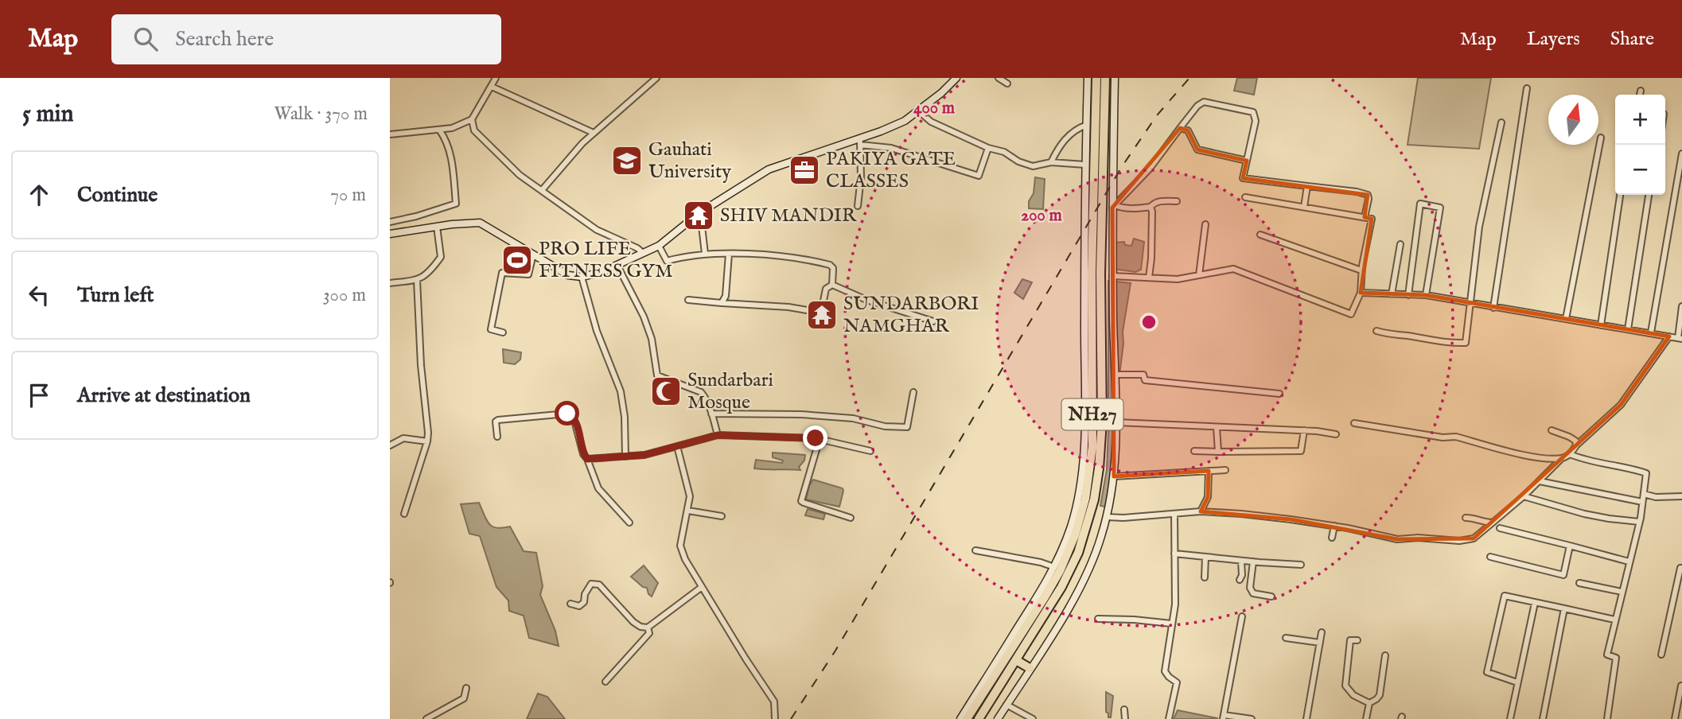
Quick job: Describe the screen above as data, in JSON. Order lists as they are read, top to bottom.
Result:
{
  "streets": {
    "highway": ["NH27"]
  },
  "places": {
    "school or university": ["Gauhati University"],
    "office": ["PAKIYA GATE CLASSES"],
    "temple": ["SHIV MANDIR", "SUNDARBORI NAMGHAR"],
    "sports": ["PRO LIFE FITNESS GYM"],
    "mosque": ["Sundarbari Mosque"]
  },
  "north": "top",
  "page": {
    "header": "Map",
    "search": "Search here",
    "nav": ["Map", "Layers", "Share"],
    "heading": ["5 min", "Walk · 370 m"],
    "map_buttons": ["+", "−"],
    "list": [
      ["Continue", "70 m"],
      ["Turn left", "300 m"],
      "Arrive at destination"
    ]
  },
  "rings": ["400 m", "200 m"]
}
